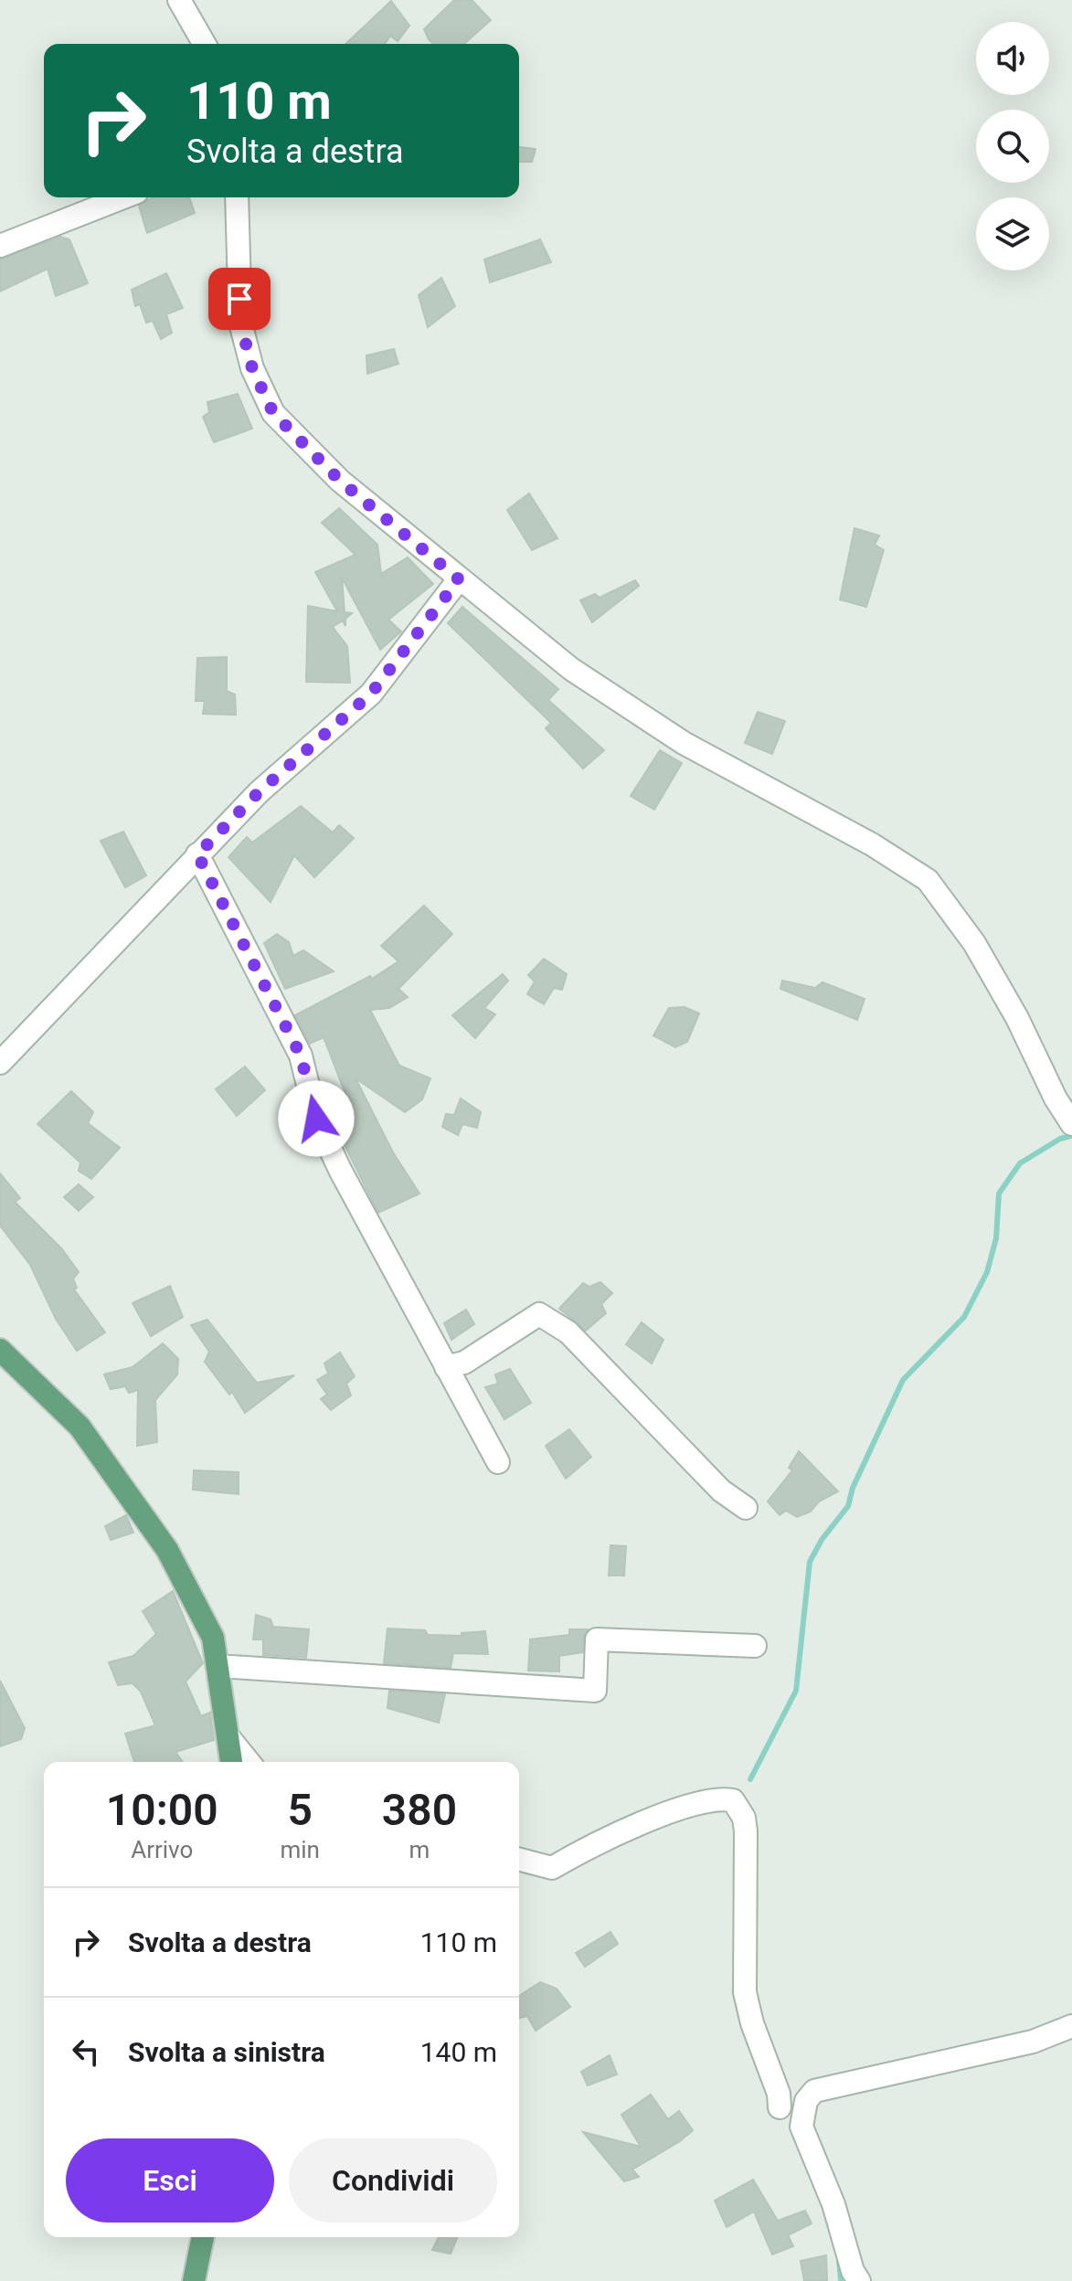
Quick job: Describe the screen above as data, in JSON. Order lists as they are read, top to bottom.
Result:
{
  "page": {
    "turn": ["110 m", "Svolta a destra"],
    "eta": [
      "10:00",
      "Arrivo",
      "5",
      "min",
      "380",
      "m"
    ],
    "list": [
      {
        "name": "Svolta a destra",
        "value": "110 m"
      },
      {
        "name": "Svolta a sinistra",
        "value": "140 m"
      }
    ],
    "buttons": ["Esci", "Condividi"]
  }
}
